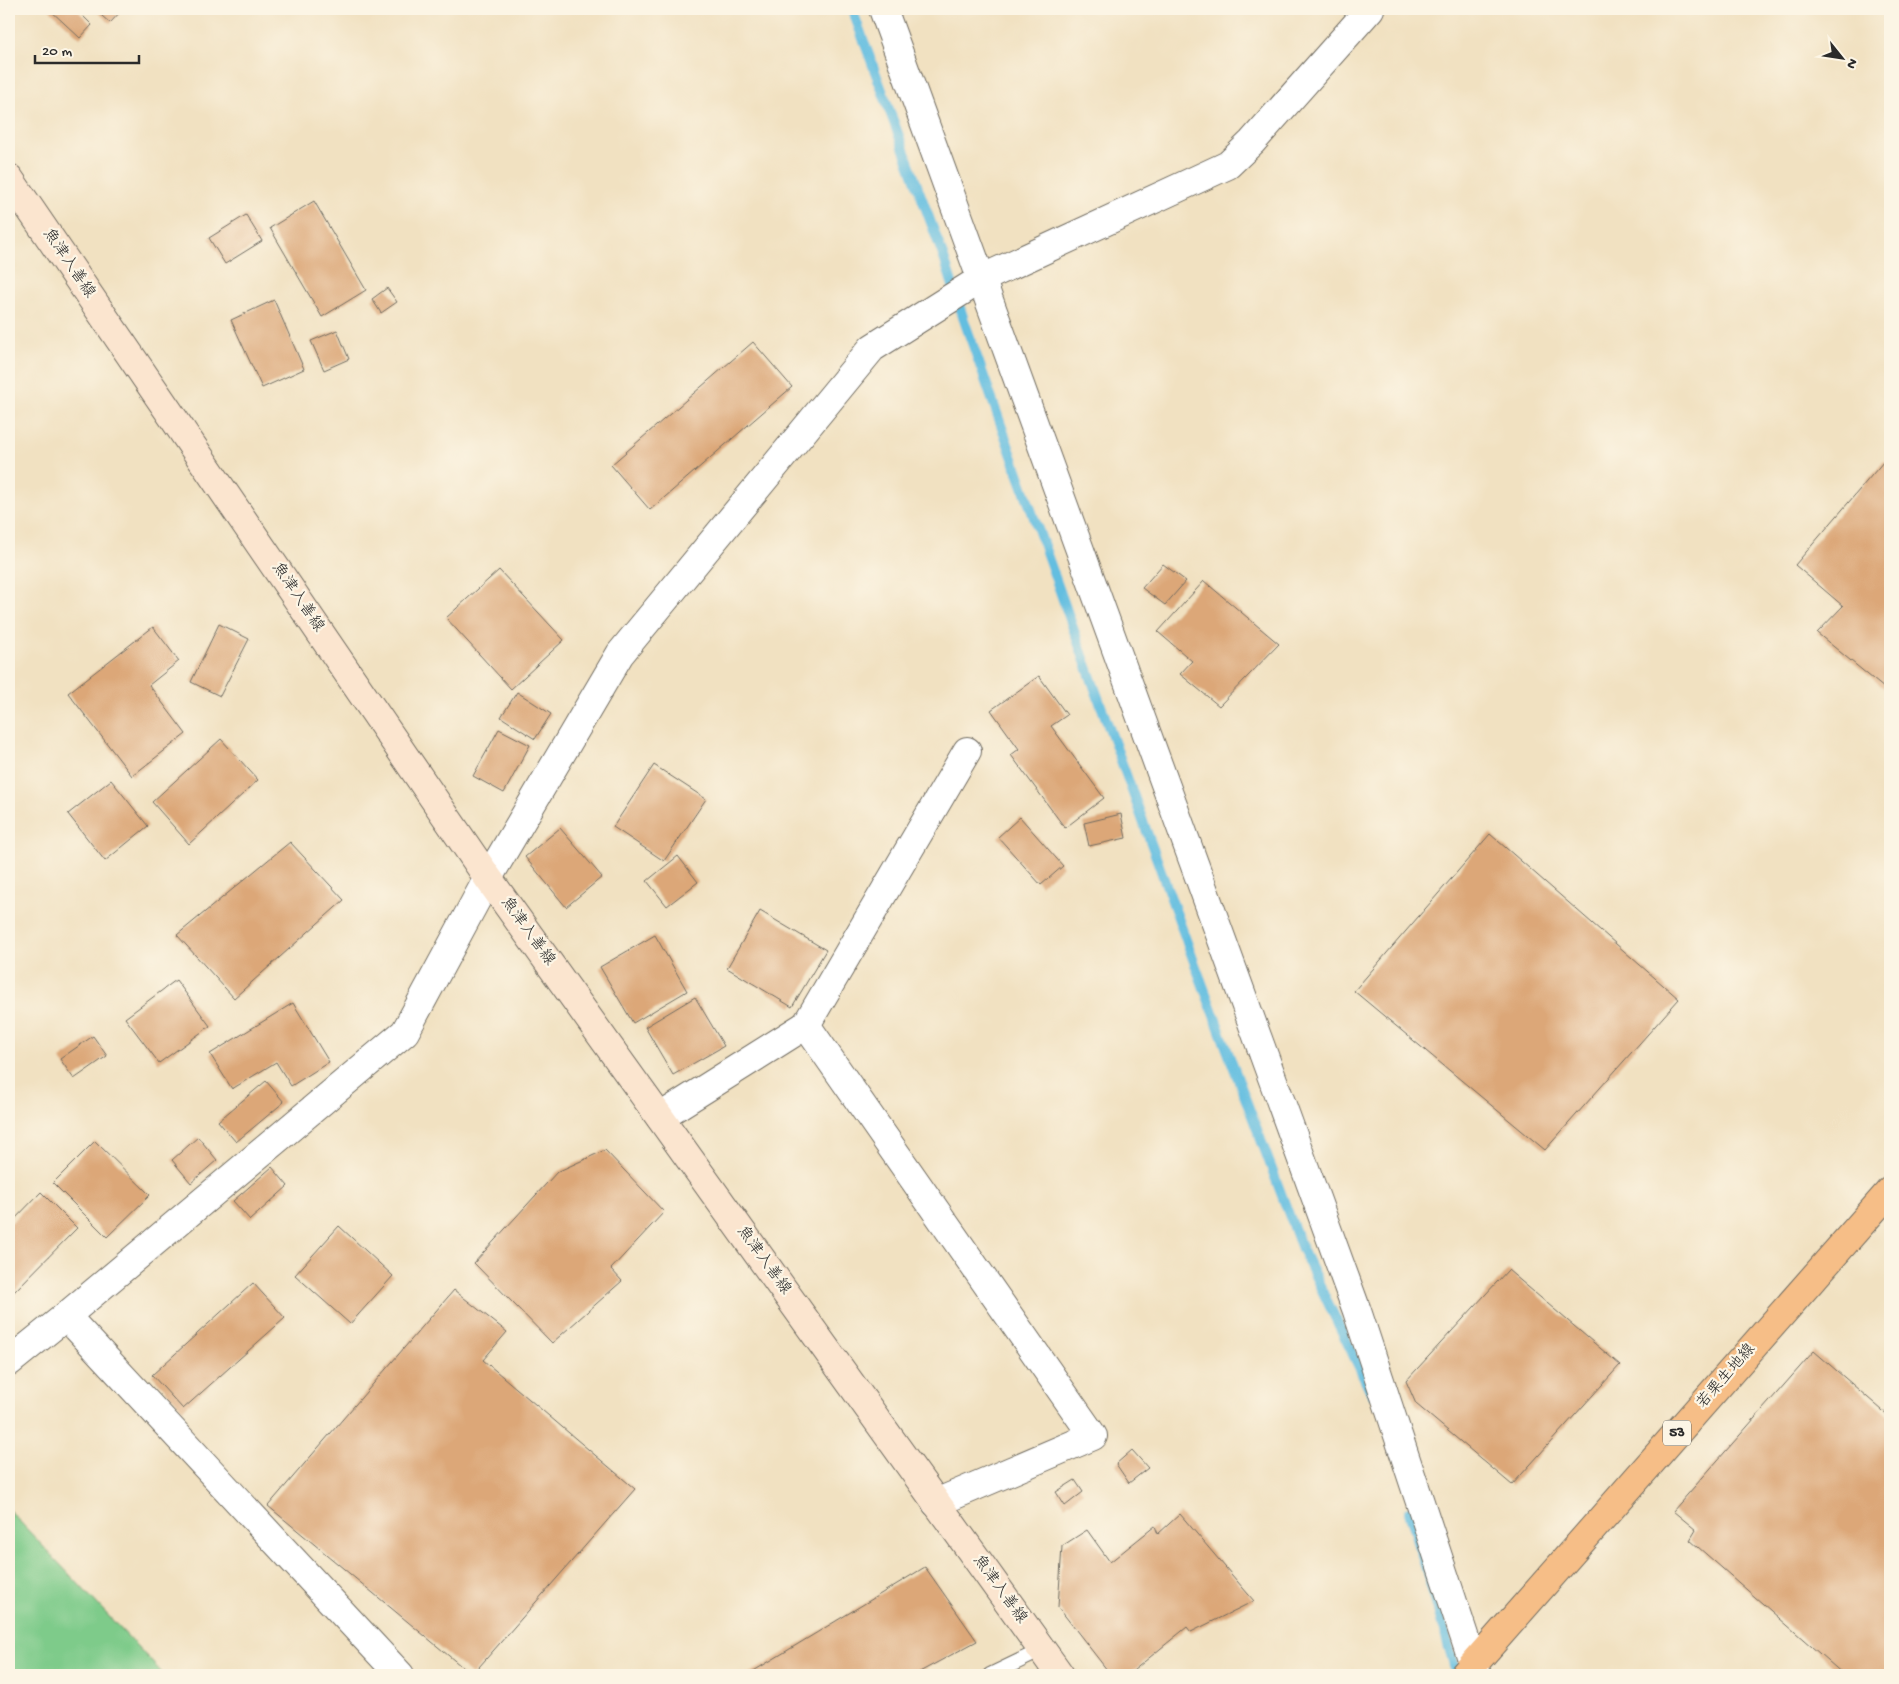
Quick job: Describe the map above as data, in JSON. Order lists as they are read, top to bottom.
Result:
{
  "streets": {
    "main road": ["魚津入善線", "若栗生地線", "53"]
  },
  "scale_bar": "20 m",
  "north": "bottom right"
}
